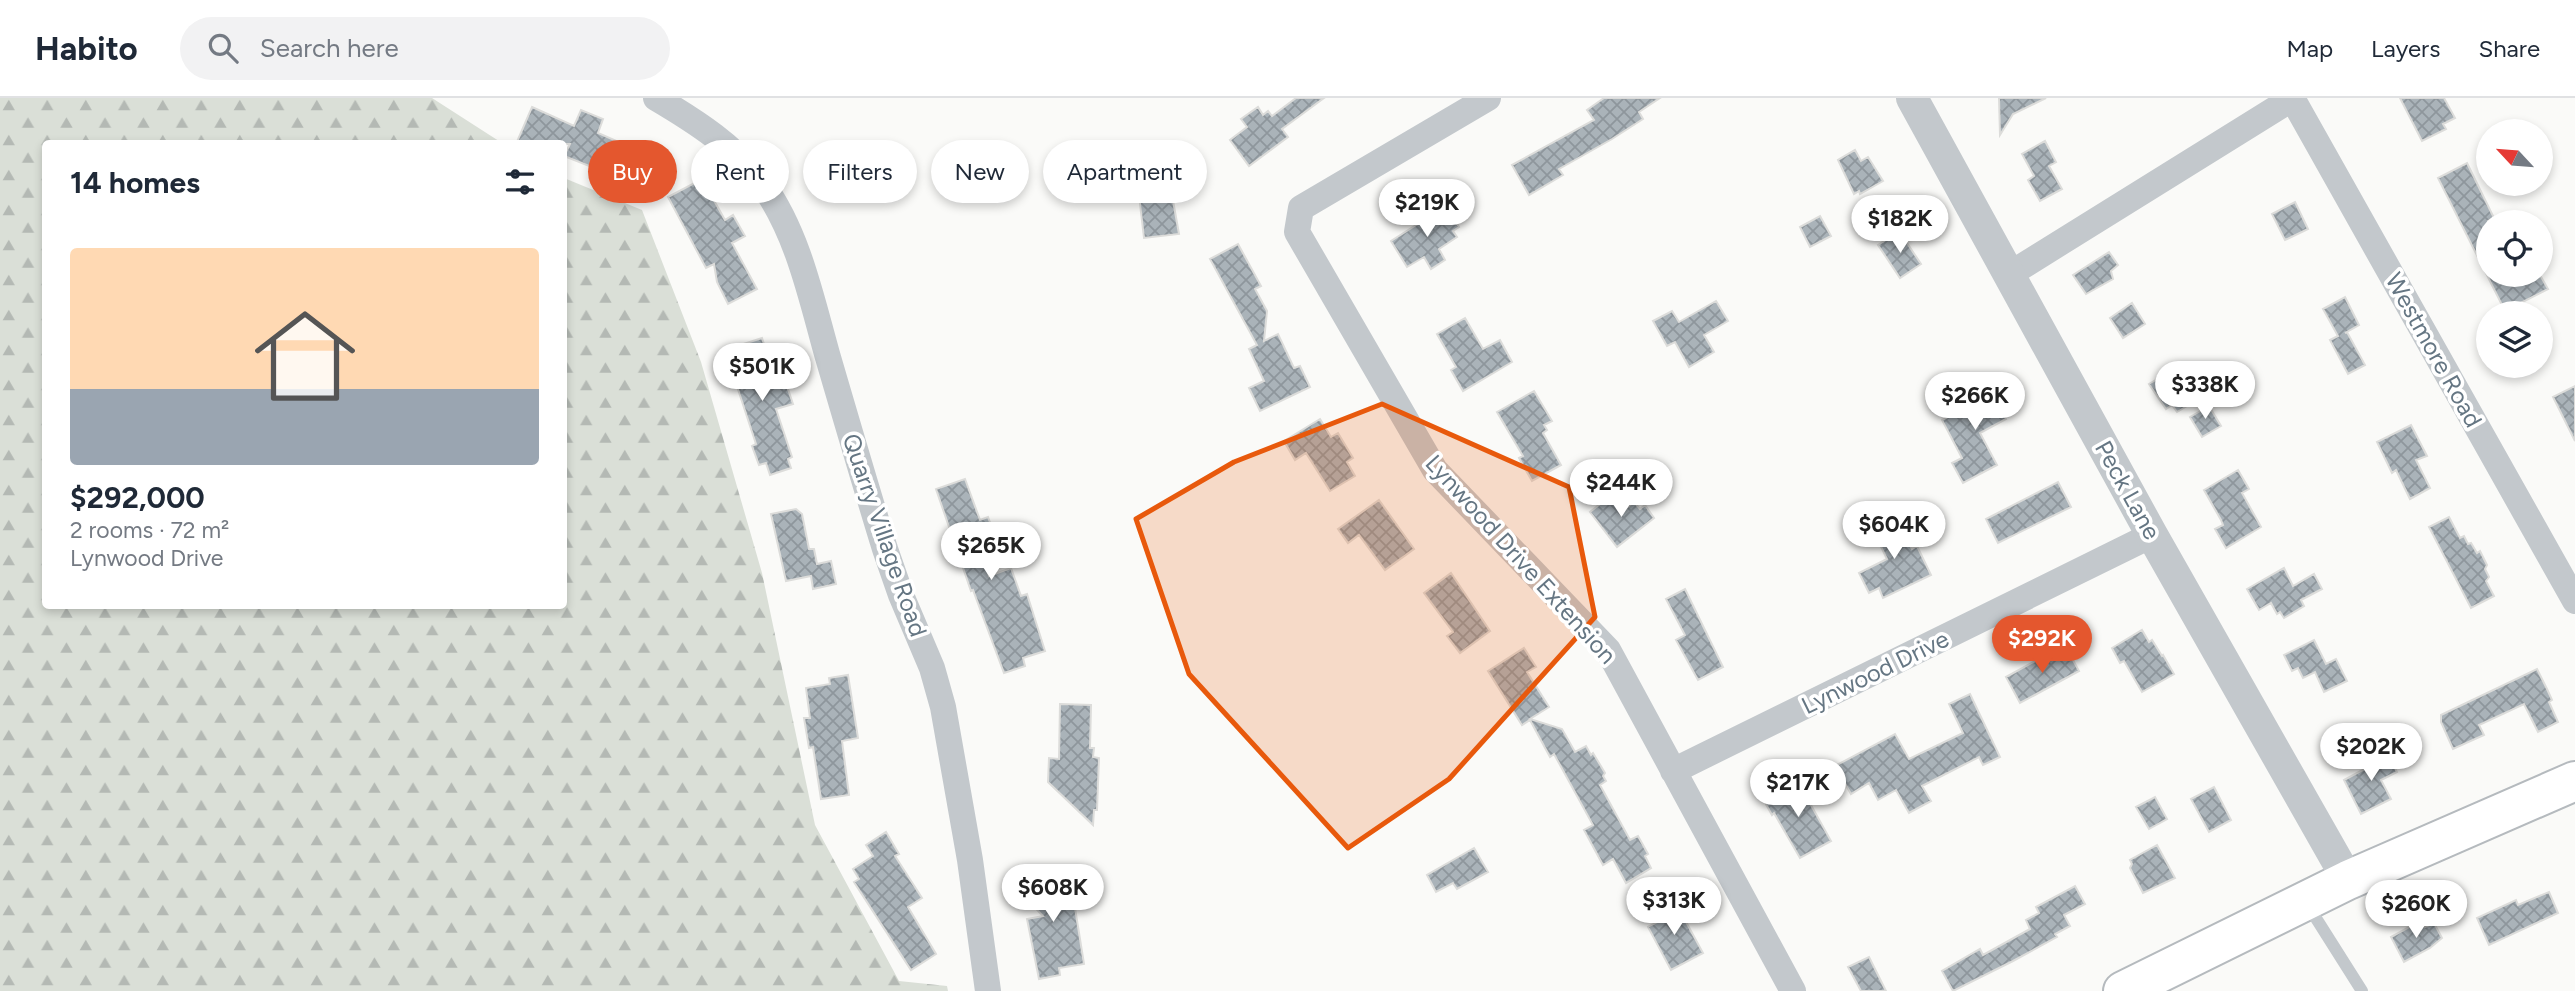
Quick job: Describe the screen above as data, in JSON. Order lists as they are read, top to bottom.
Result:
{
  "streets": {
    "street": [
      "Westmore Road",
      "Peck Lane",
      "Quarry Village Road",
      "Lynwood Drive Extension",
      "Lynwood Drive"
    ]
  },
  "crossings": [
    ["Westmore Road", "Peck Lane"],
    ["Peck Lane", "Lynwood Drive"],
    ["Lynwood Drive Extension", "Lynwood Drive"]
  ],
  "north": "top left",
  "page": {
    "header": "Habito",
    "search": "Search here",
    "nav": ["Map", "Layers", "Share"],
    "chip": [
      "Buy",
      "Rent",
      "Filters",
      "New",
      "Apartment"
    ],
    "heading": "14 homes",
    "price": [
      "$219K",
      "$182K",
      "$501K",
      "$338K",
      "$266K",
      "$244K",
      "$604K",
      "$265K",
      "$292K",
      "$202K",
      "$217K",
      "$608K",
      "$313K",
      "$260K"
    ],
    "list": [
      {
        "name": "$292,000",
        "note": "2 rooms · 72 m² · Lynwood Drive"
      }
    ]
  }
}
